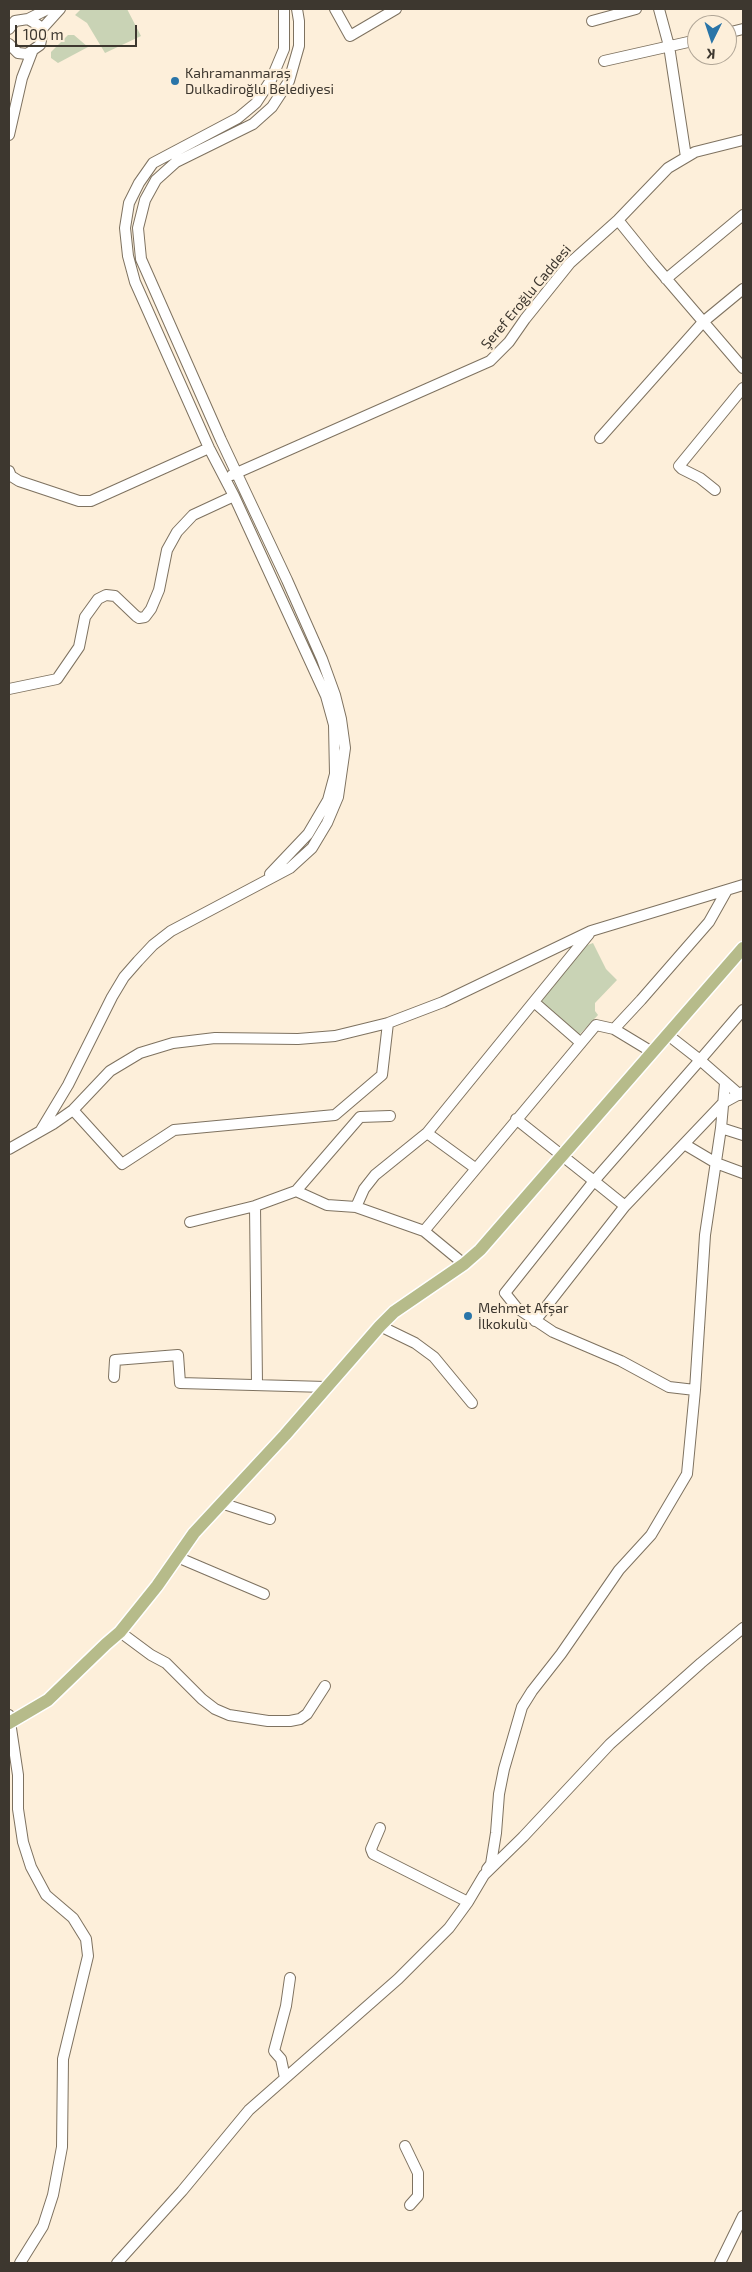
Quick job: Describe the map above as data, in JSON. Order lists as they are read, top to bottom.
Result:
{
  "streets": {
    "street": ["Şeref Eroğlu Caddesi"]
  },
  "places": ["Kahramanmaraş Dulkadiroğlu Belediyesi", "Mehmet Afşar İlkokulu"],
  "scale_bar": "100 m",
  "north": "bottom"
}
